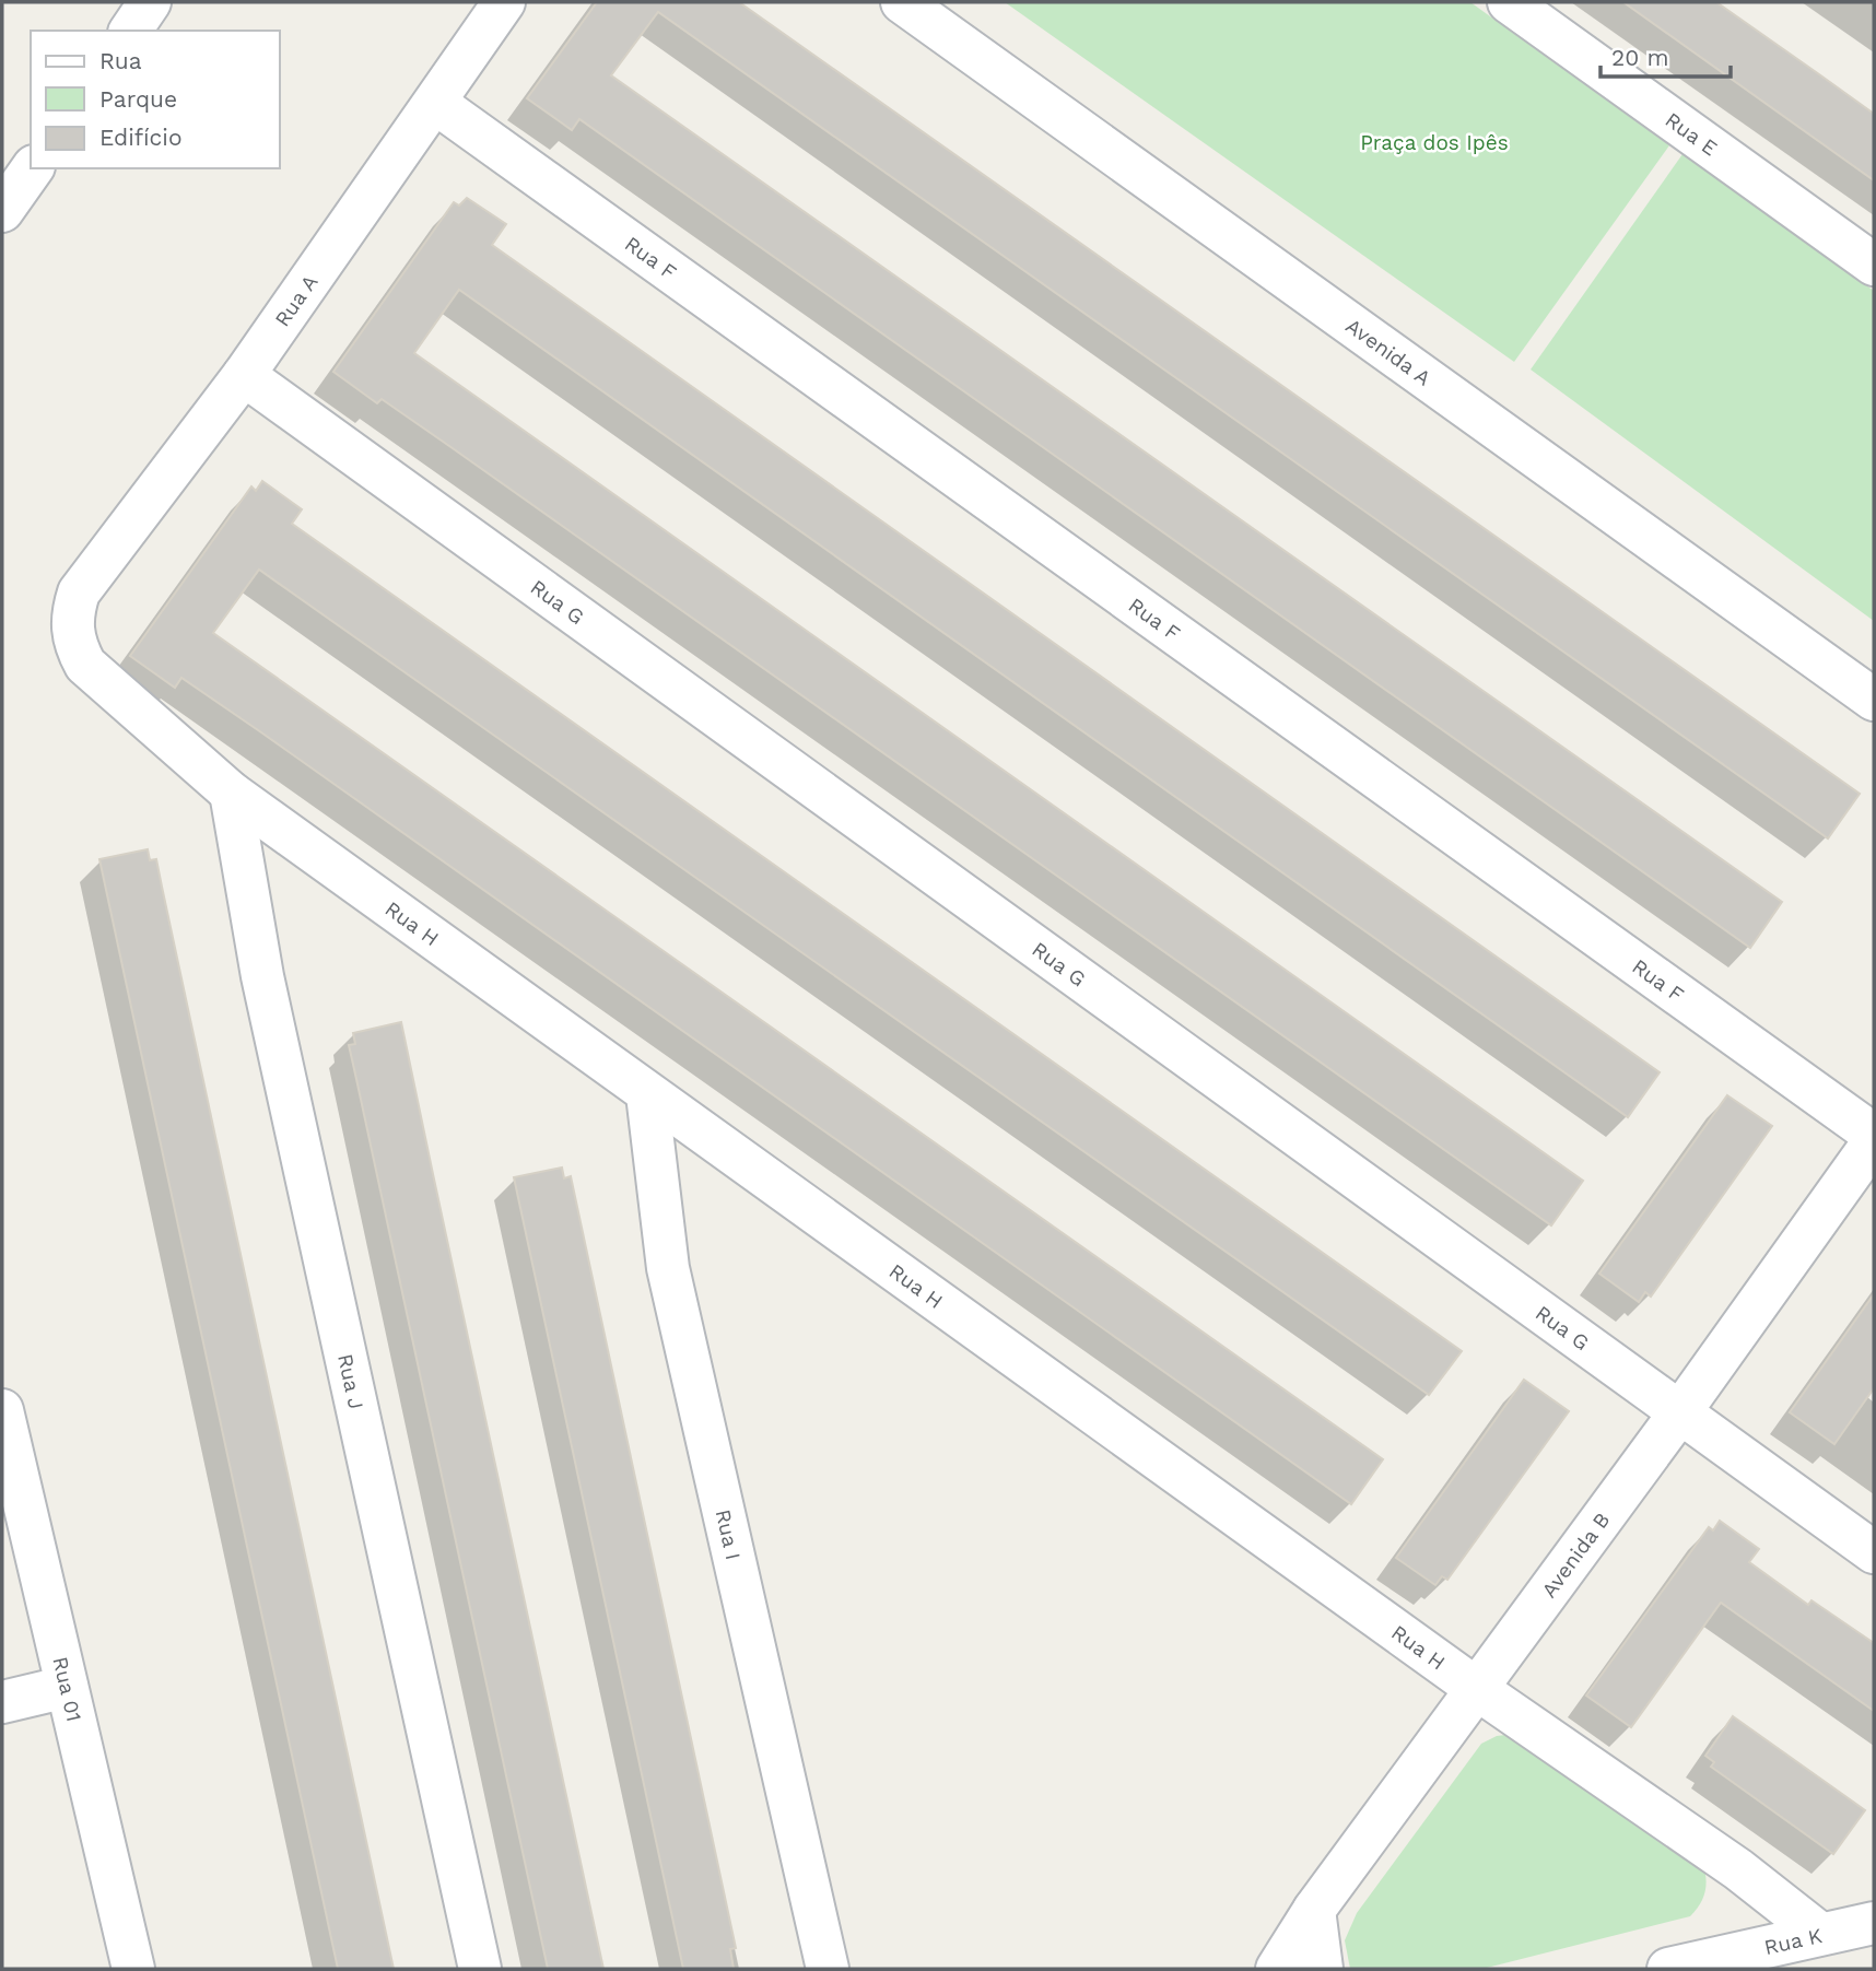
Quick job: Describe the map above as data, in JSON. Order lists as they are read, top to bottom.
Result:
{
  "streets": {
    "street": [
      "Rua E",
      "Rua F",
      "Rua A",
      "Avenida A",
      "Rua G",
      "Rua H",
      "Rua J",
      "Rua I",
      "Avenida B",
      "Rua 01",
      "Rua K"
    ]
  },
  "crossings": [
    ["Rua F", "Rua A"],
    ["Rua A", "Rua G"],
    ["Rua A", "Rua H"],
    ["Rua G", "Avenida B"],
    ["Rua H", "Rua J"],
    ["Rua H", "Rua I"],
    ["Rua H", "Avenida B"],
    ["Rua H", "Rua K"]
  ],
  "parks": ["Praça dos Ipês"],
  "legend": ["Rua", "Parque", "Edifício"],
  "scale_bar": "20 m"
}
